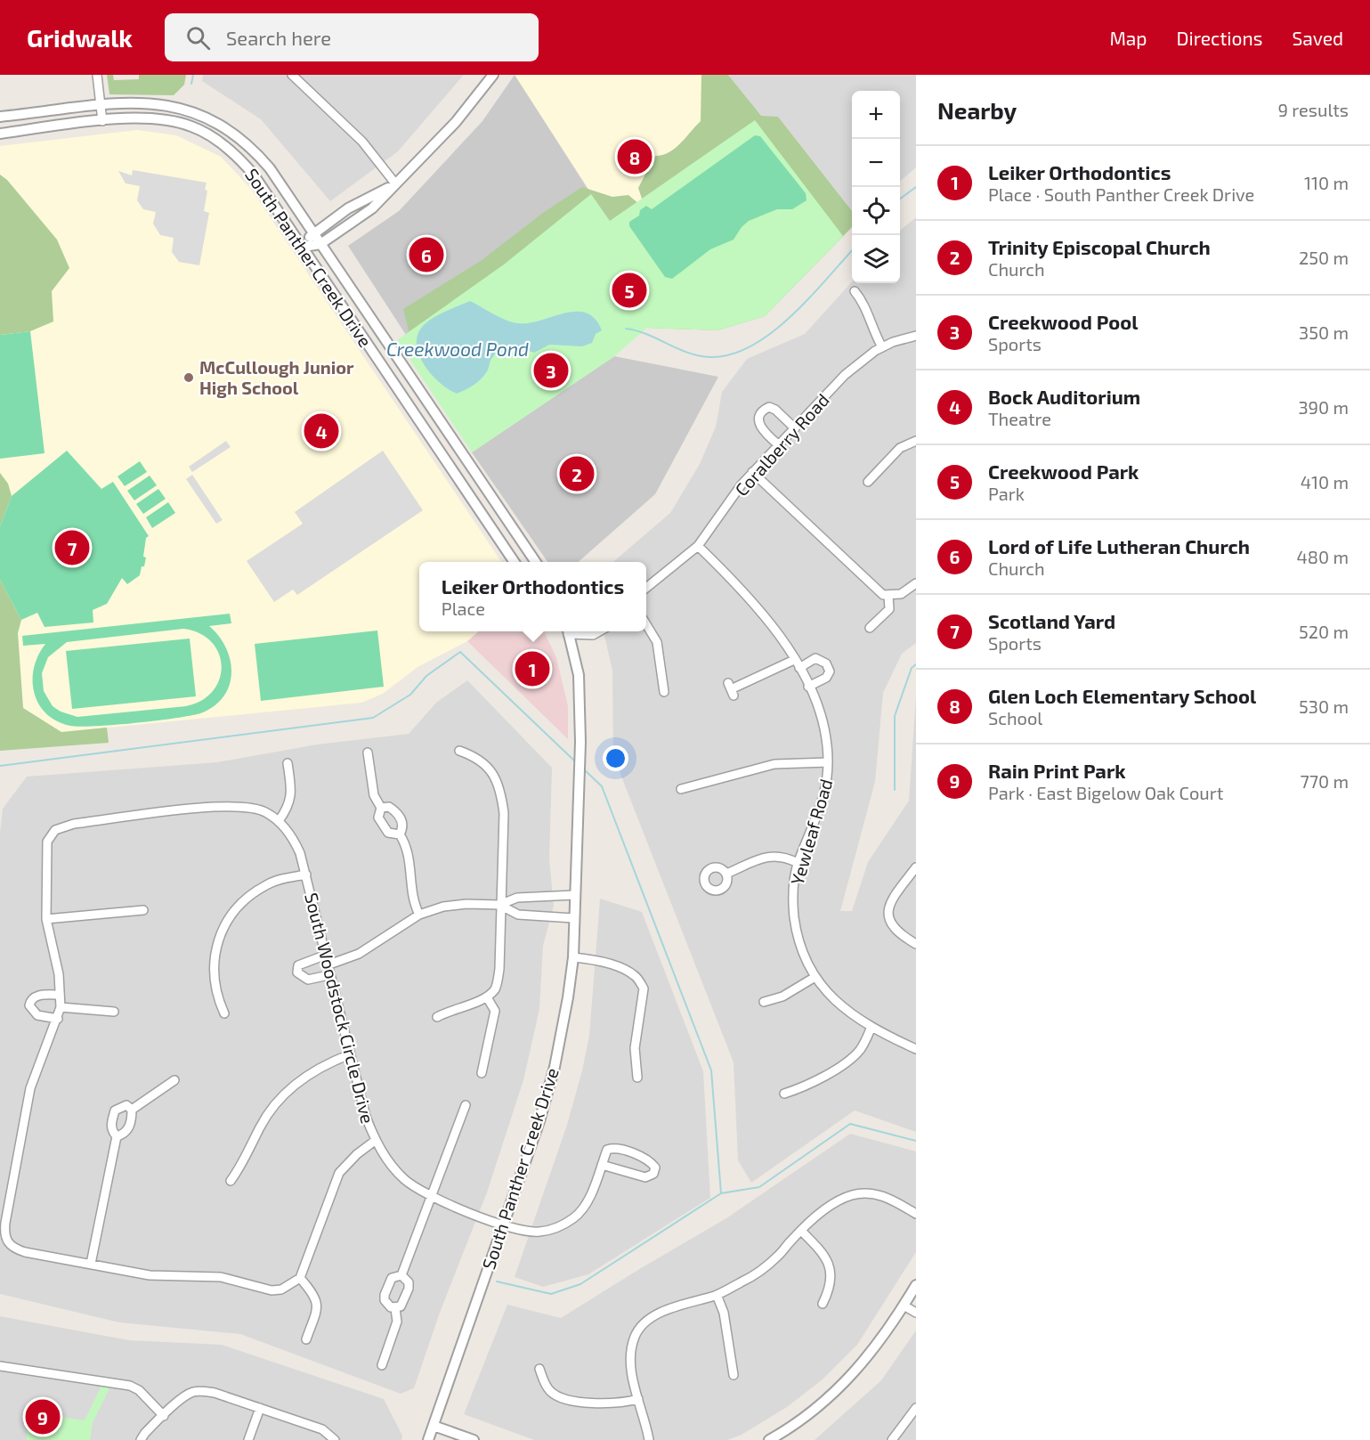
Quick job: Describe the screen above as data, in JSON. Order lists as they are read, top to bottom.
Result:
{
  "streets": {
    "street": [
      "South Panther Creek Drive",
      "Coralberry Road",
      "Yewleaf Road",
      "South Woodstock Circle Drive"
    ]
  },
  "crossings": [
    ["South Panther Creek Drive", "South Woodstock Circle Drive"],
    ["Coralberry Road", "Yewleaf Road"]
  ],
  "water": ["Creekwood Pond"],
  "places": ["McCullough Junior High School"],
  "page": {
    "header": "Gridwalk",
    "search": "Search here",
    "nav": ["Map", "Directions", "Saved"],
    "heading": ["Nearby", "9 results"],
    "map_buttons": ["+", "−"],
    "pins": [
      "8",
      "6",
      "5",
      "3",
      "4",
      "2",
      "7",
      "1",
      "9"
    ],
    "list": [
      {
        "mark": "1",
        "name": "Leiker Orthodontics",
        "note": "Place · South Panther Creek Drive",
        "value": "110 m"
      },
      {
        "mark": "2",
        "name": "Trinity Episcopal Church",
        "note": "Church",
        "value": "250 m"
      },
      {
        "mark": "3",
        "name": "Creekwood Pool",
        "note": "Sports",
        "value": "350 m"
      },
      {
        "mark": "4",
        "name": "Bock Auditorium",
        "note": "Theatre",
        "value": "390 m"
      },
      {
        "mark": "5",
        "name": "Creekwood Park",
        "note": "Park",
        "value": "410 m"
      },
      {
        "mark": "6",
        "name": "Lord of Life Lutheran Church",
        "note": "Church",
        "value": "480 m"
      },
      {
        "mark": "7",
        "name": "Scotland Yard",
        "note": "Sports",
        "value": "520 m"
      },
      {
        "mark": "8",
        "name": "Glen Loch Elementary School",
        "note": "School",
        "value": "530 m"
      },
      {
        "mark": "9",
        "name": "Rain Print Park",
        "note": "Park · East Bigelow Oak Court",
        "value": "770 m"
      }
    ],
    "popup": ["Leiker Orthodontics", "Place"]
  }
}
